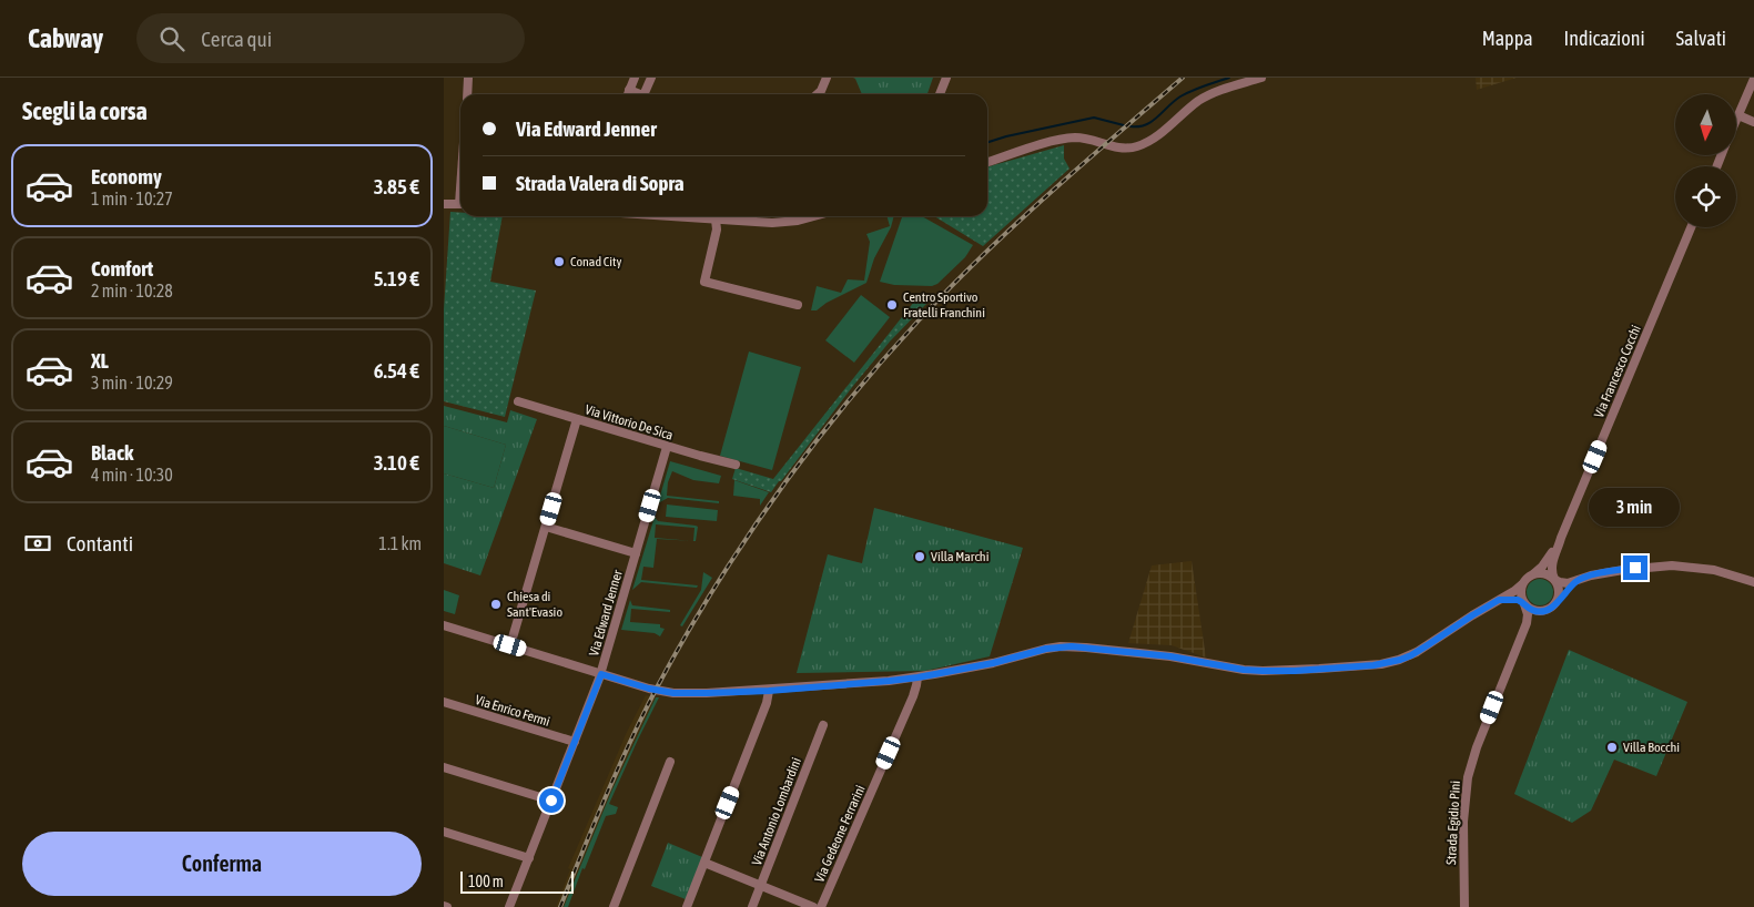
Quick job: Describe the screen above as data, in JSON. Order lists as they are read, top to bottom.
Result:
{
  "streets": {
    "street": [
      "Via Francesco Cocchi",
      "Via Vittorio De Sica",
      "Via Edward Jenner",
      "Via Enrico Fermi",
      "Via Antonio Lombardini",
      "Strada Egidio Pini",
      "Via Gedeone Ferrarini"
    ]
  },
  "crossings": [
    ["Via Francesco Cocchi", "Strada Egidio Pini"],
    ["Via Vittorio De Sica", "Via Edward Jenner"],
    ["Via Edward Jenner", "Via Enrico Fermi"]
  ],
  "places": [
    "Conad City",
    "Centro Sportivo Fratelli Franchini",
    "Villa Marchi",
    "Chiesa di Sant'Evasio",
    "Villa Bocchi"
  ],
  "scale_bar": "100 m",
  "north": "bottom",
  "page": {
    "header": "Cabway",
    "search": "Cerca qui",
    "nav": ["Mappa", "Indicazioni", "Salvati"],
    "heading": "Scegli la corsa",
    "banner": ["Via Edward Jenner", "Strada Valera di Sopra"],
    "list": [
      {
        "name": "Economy",
        "note": "1 min · 10:27",
        "value": "3.85 €"
      },
      {
        "name": "Comfort",
        "note": "2 min · 10:28",
        "value": "5.19 €"
      },
      {
        "name": "XL",
        "note": "3 min · 10:29",
        "value": "6.54 €"
      },
      {
        "name": "Black",
        "note": "4 min · 10:30",
        "value": "3.10 €"
      }
    ],
    "bubble": "3 min",
    "pay": ["Contanti", "1.1 km"],
    "buttons": "Conferma",
    "scale": "100 m"
  }
}
